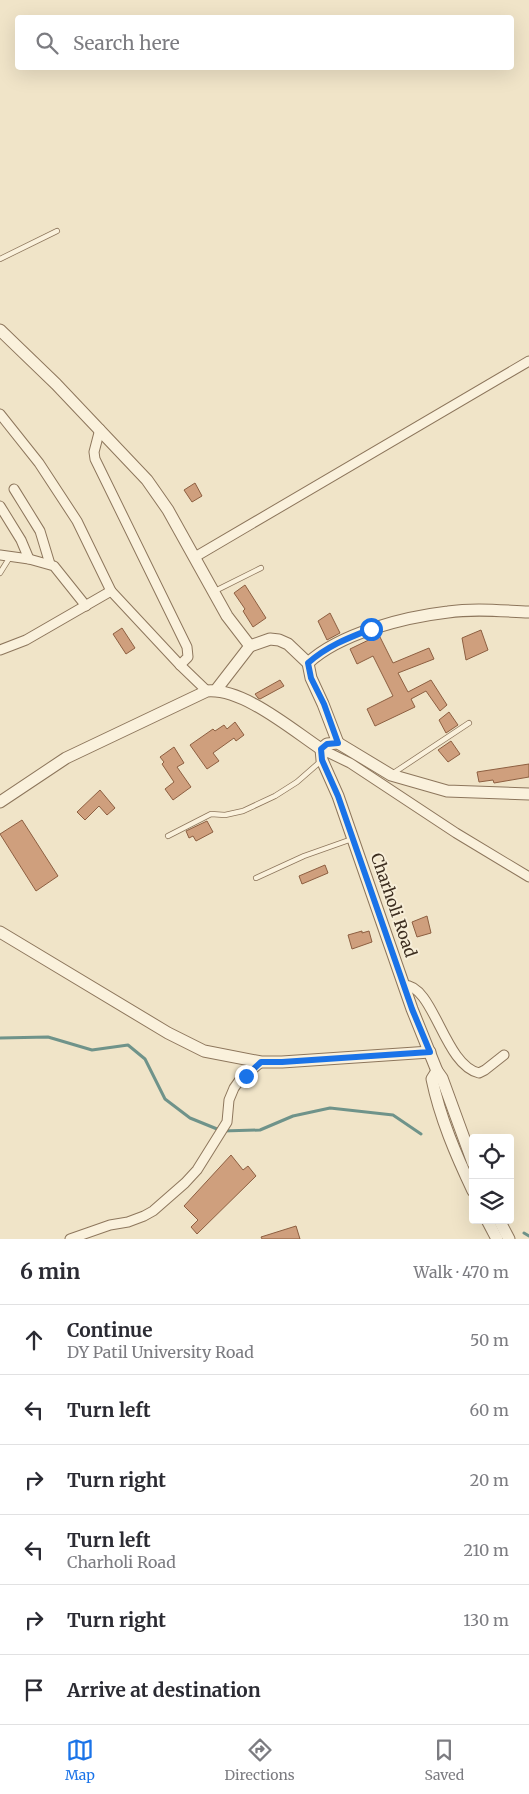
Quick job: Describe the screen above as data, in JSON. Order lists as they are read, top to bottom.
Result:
{
  "streets": {
    "street": ["Charholi Road"]
  },
  "page": {
    "search": "Search here",
    "heading": ["6 min", "Walk · 470 m"],
    "list": [
      ["Continue", "DY Patil University Road", "50 m"],
      ["Turn left", "60 m"],
      ["Turn right", "20 m"],
      ["Turn left", "Charholi Road", "210 m"],
      ["Turn right", "130 m"],
      "Arrive at destination"
    ],
    "nav": ["Map", "Directions", "Saved"]
  }
}
